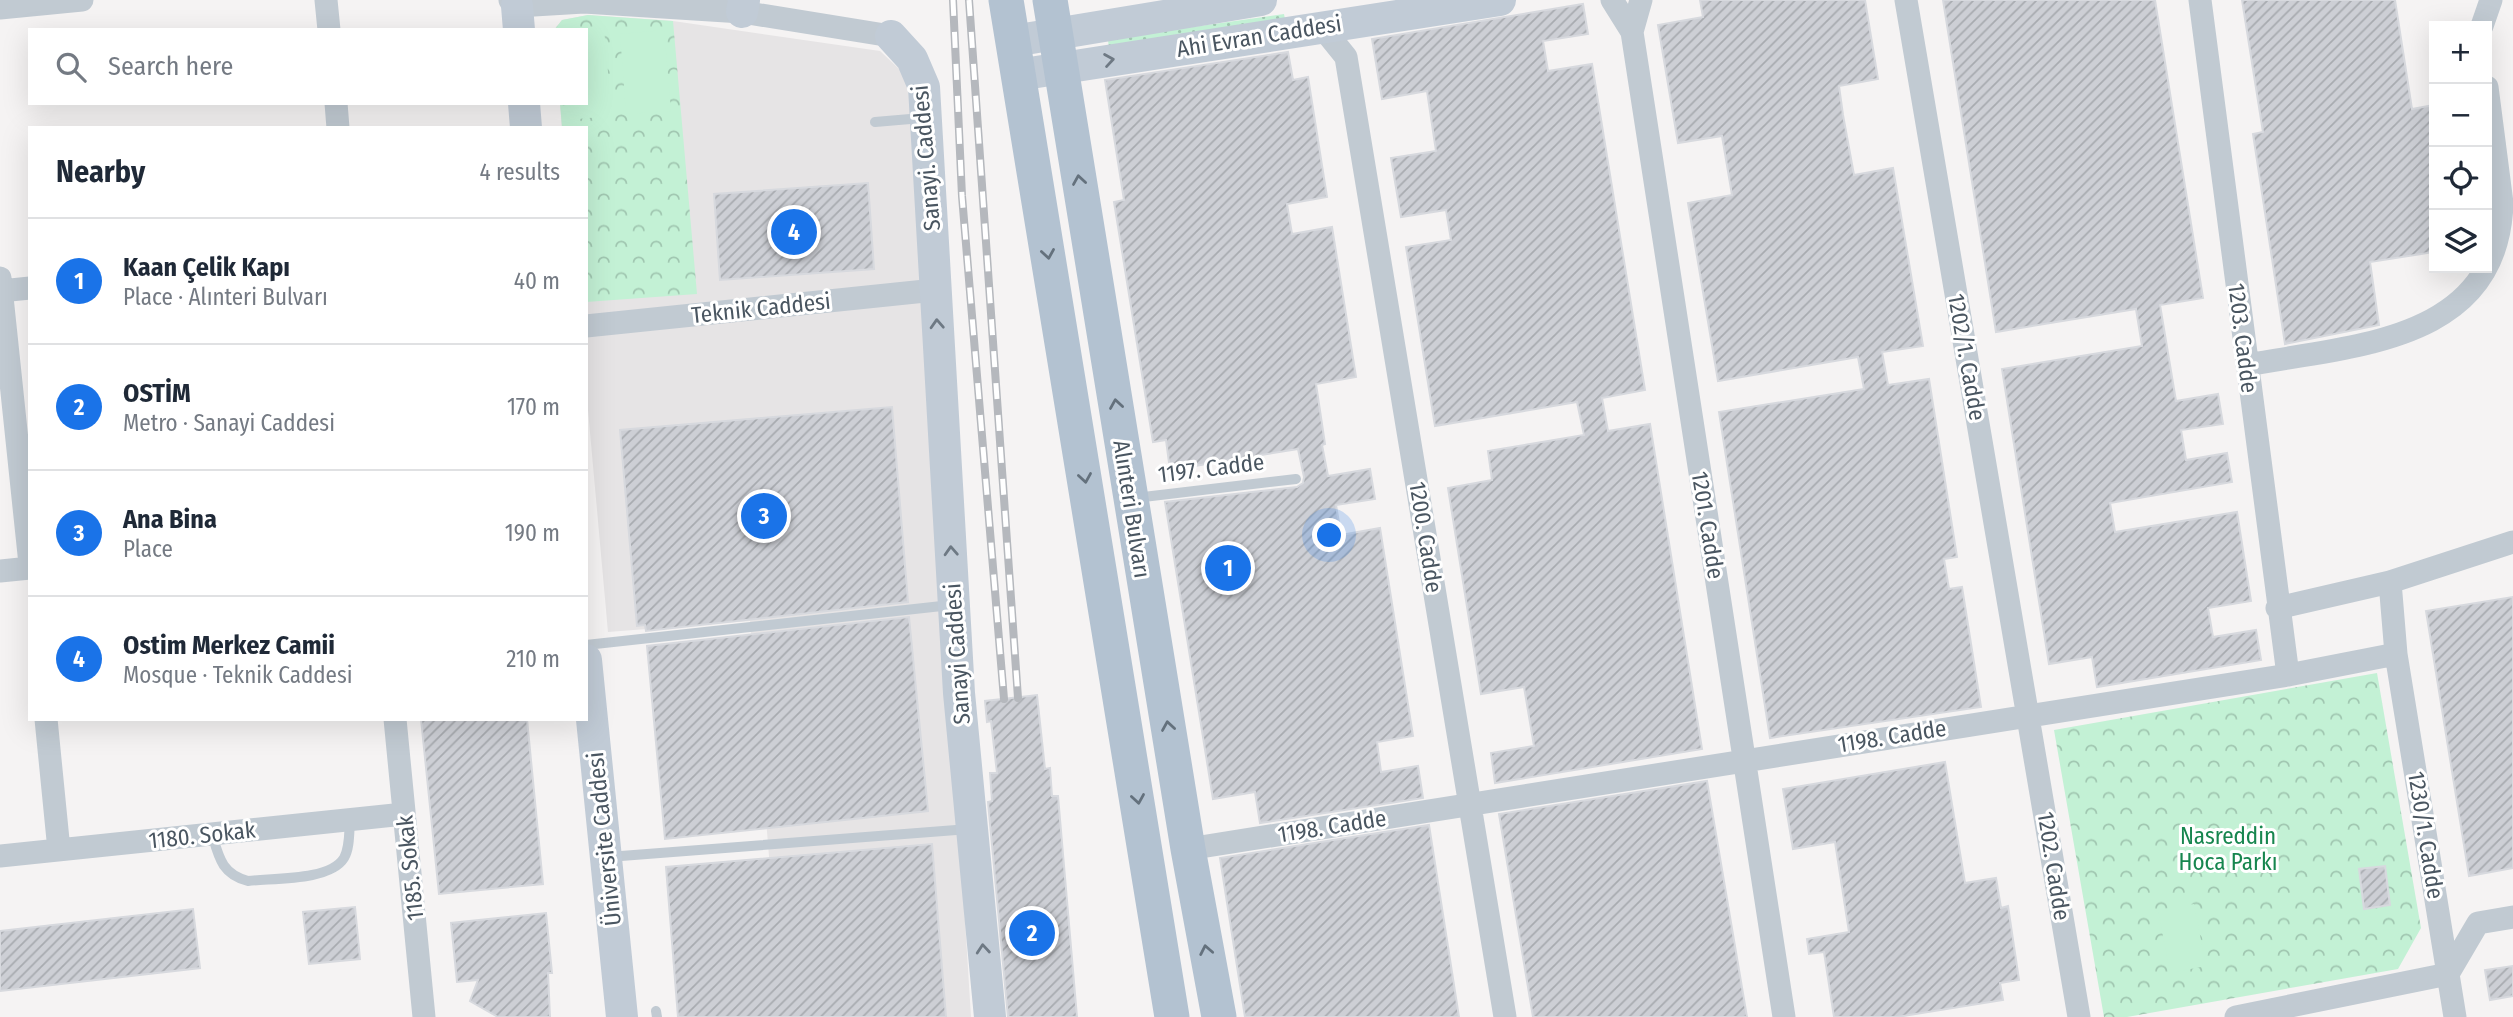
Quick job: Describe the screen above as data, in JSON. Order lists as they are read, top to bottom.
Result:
{
  "streets": {
    "main road": ["Alınteri Bulvarı"],
    "street": [
      "Ahi Evran Caddesi",
      "Sanayi. Caddesi",
      "Teknik Caddesi",
      "1203. Cadde",
      "1202/1. Cadde",
      "1201. Cadde",
      "1200. Cadde",
      "Sanayi Caddesi",
      "1198. Cadde",
      "1180. Sokak",
      "1230/1. Cadde",
      "Üniversite Caddesi",
      "1202. Cadde",
      "1185. Sokak"
    ],
    "lane": ["1197. Cadde"]
  },
  "crossings": [
    ["Ahi Evran Caddesi", "Alınteri Bulvarı"],
    ["Ahi Evran Caddesi", "1200. Cadde"],
    ["Sanayi. Caddesi", "Teknik Caddesi"],
    ["Sanayi. Caddesi", "Sanayi Caddesi"],
    ["Teknik Caddesi", "Sanayi Caddesi"],
    ["1203. Cadde", "1198. Cadde"],
    ["1202/1. Cadde", "1198. Cadde"],
    ["1202/1. Cadde", "1202. Cadde"],
    ["1197. Cadde", "Alınteri Bulvarı"],
    ["Alınteri Bulvarı", "1198. Cadde"],
    ["1201. Cadde", "1198. Cadde"],
    ["1200. Cadde", "1198. Cadde"],
    ["1198. Cadde", "1230/1. Cadde"],
    ["1198. Cadde", "1202. Cadde"],
    ["1180. Sokak", "1185. Sokak"]
  ],
  "one_way": ["Sanayi Caddesi"],
  "parks": ["Nasreddin Hoca Parkı"],
  "page": {
    "map_buttons": ["+", "−"],
    "search": "Search here",
    "heading": ["Nearby", "4 results"],
    "pins": [
      "4",
      "3",
      "1",
      "2"
    ],
    "list": [
      {
        "mark": "1",
        "name": "Kaan Çelik Kapı",
        "note": "Place · Alınteri Bulvarı",
        "value": "40 m"
      },
      {
        "mark": "2",
        "name": "OSTİM",
        "note": "Metro · Sanayi Caddesi",
        "value": "170 m"
      },
      {
        "mark": "3",
        "name": "Ana Bina",
        "note": "Place",
        "value": "190 m"
      },
      {
        "mark": "4",
        "name": "Ostim Merkez Camii",
        "note": "Mosque · Teknik Caddesi",
        "value": "210 m"
      }
    ]
  }
}
